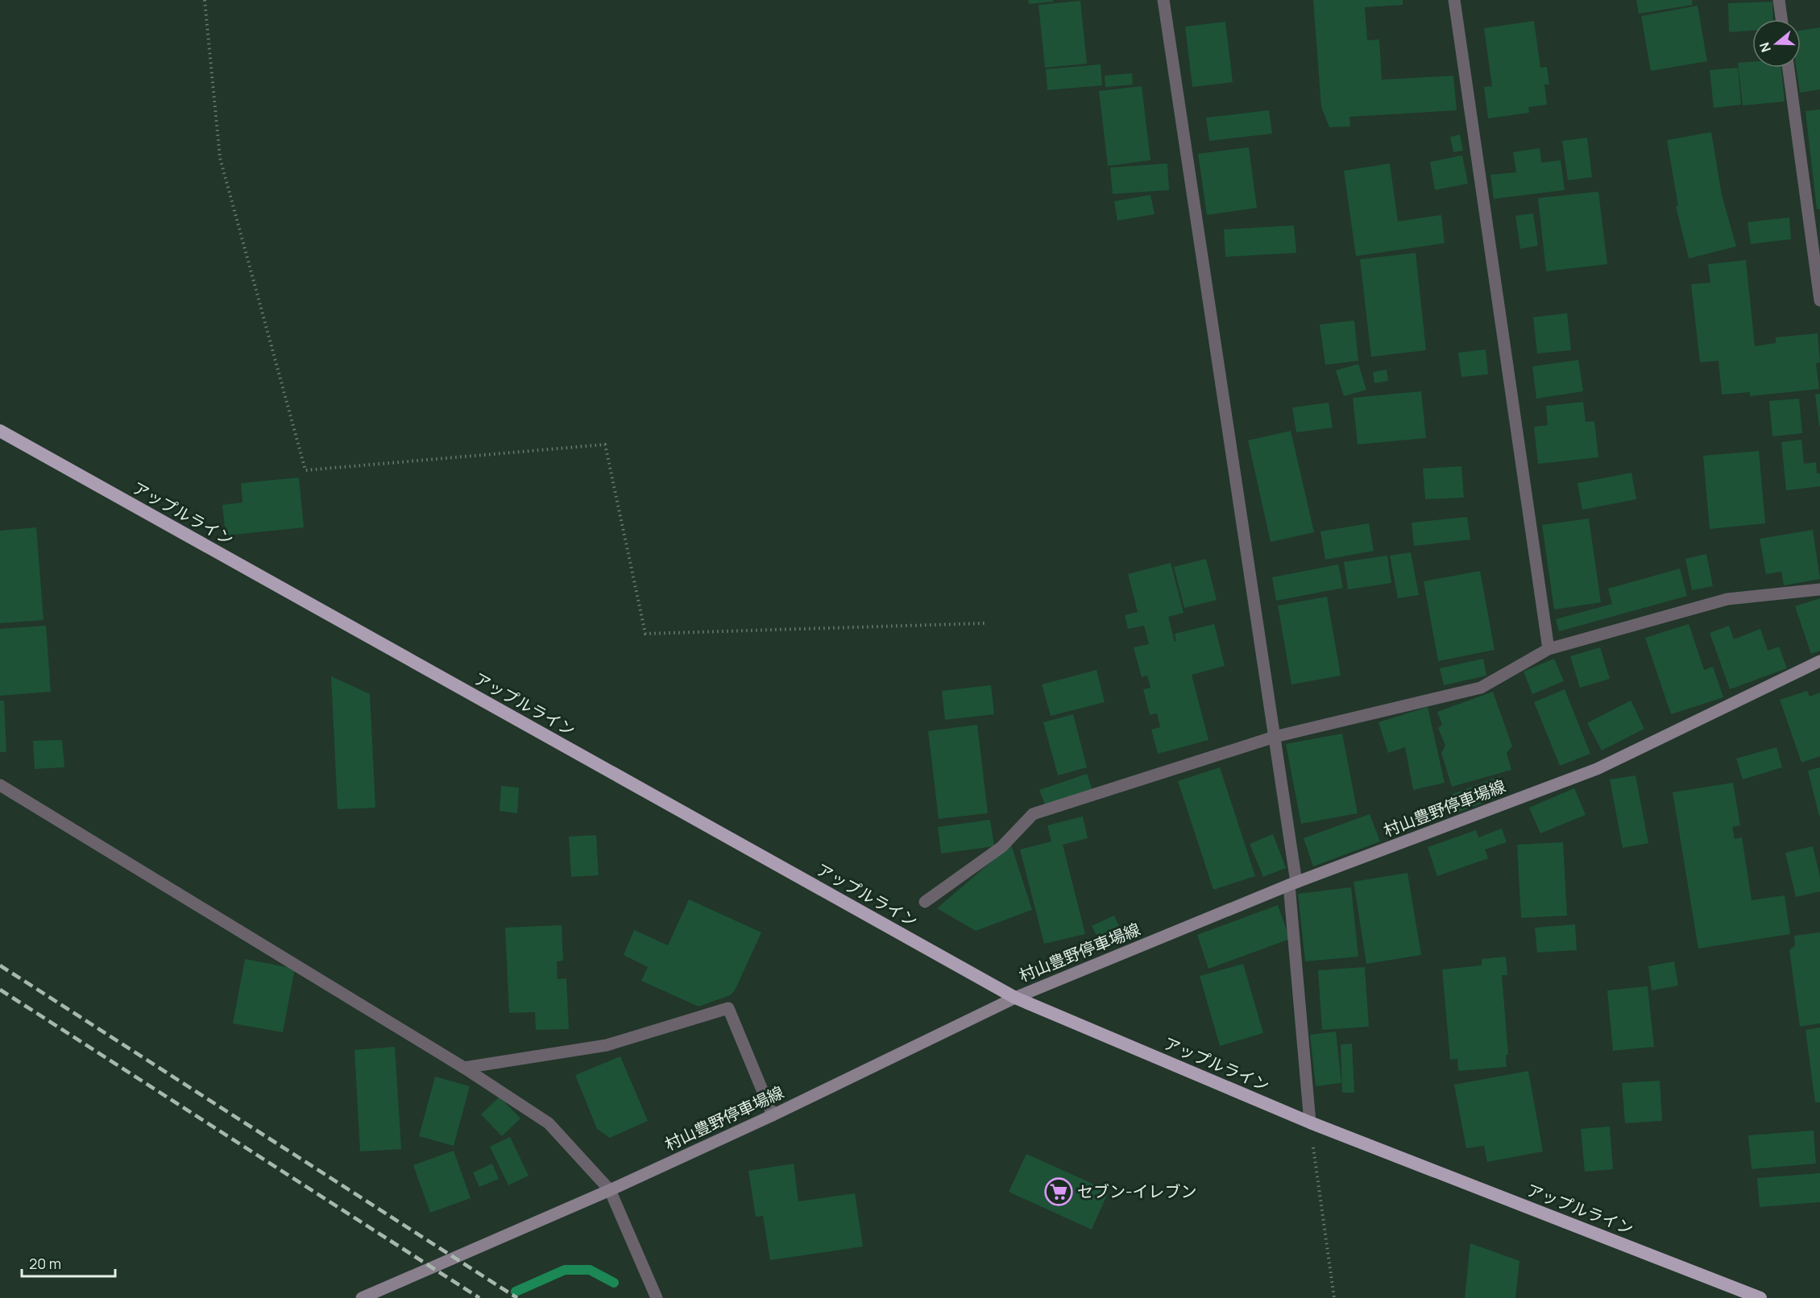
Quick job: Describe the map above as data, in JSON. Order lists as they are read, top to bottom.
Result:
{
  "streets": {
    "highway": ["アップルライン"],
    "main road": ["村山豊野停車場線"]
  },
  "crossings": [
    ["アップルライン", "村山豊野停車場線"]
  ],
  "places": {
    "supermarket": ["セブン-イレブン"]
  },
  "scale_bar": "20 m",
  "north": "left"
}
